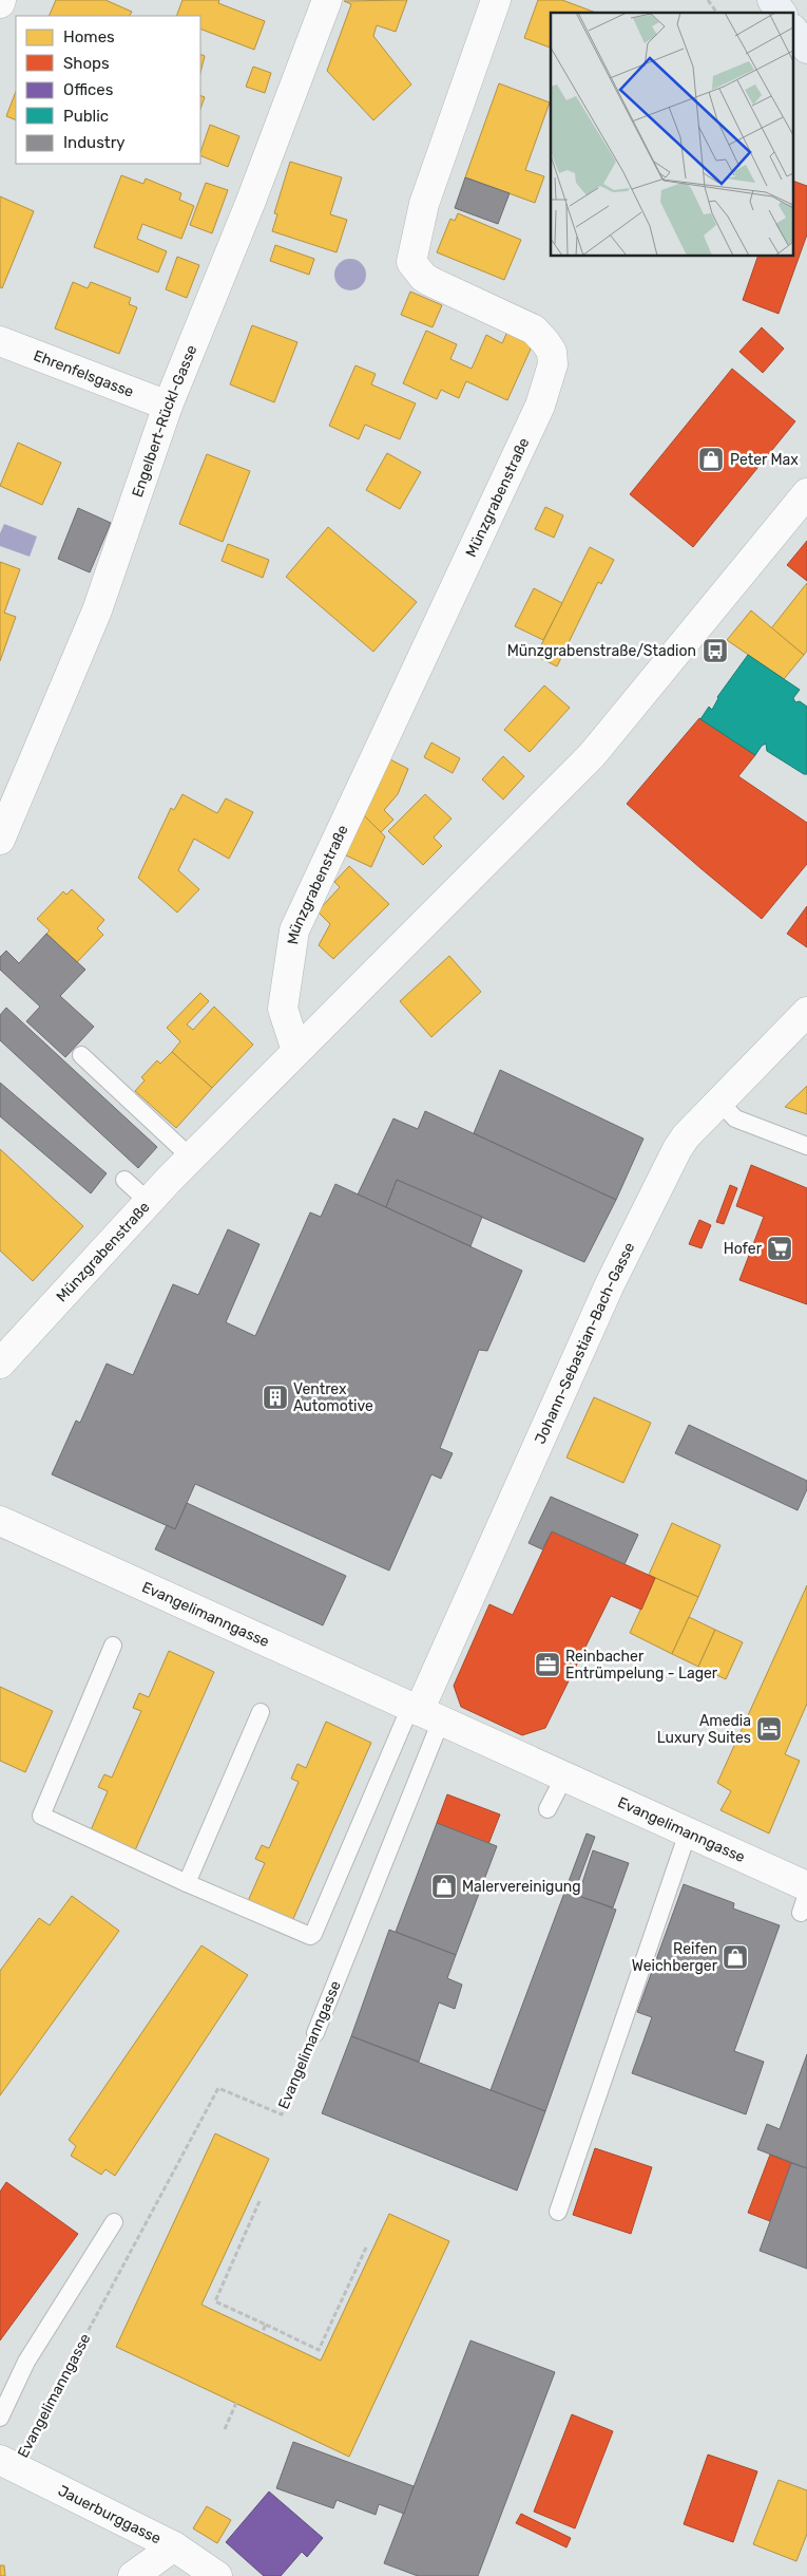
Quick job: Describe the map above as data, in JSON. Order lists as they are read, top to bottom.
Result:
{
  "streets": {
    "street": [
      "Ehrenfelsgasse",
      "Engelbert-Rückl-Gasse",
      "Münzgrabenstraße",
      "Johann-Sebastian-Bach-Gasse",
      "Evangelimanngasse",
      "Jauerburggasse"
    ]
  },
  "crossings": [
    ["Ehrenfelsgasse", "Engelbert-Rückl-Gasse"],
    ["Johann-Sebastian-Bach-Gasse", "Evangelimanngasse"],
    ["Evangelimanngasse", "Jauerburggasse"]
  ],
  "places": {
    "shop": ["Peter Max", "Malervereinigung", "Reifen Weichberger"],
    "bus stop": ["Münzgrabenstraße/Stadion"],
    "supermarket": ["Hofer"],
    "building": ["Ventrex Automotive"],
    "office": ["Reinbacher Entrümpelung - Lager"],
    "hotel": ["Amedia Luxury Suites"]
  },
  "legend": [
    "Homes",
    "Shops",
    "Offices",
    "Public",
    "Industry"
  ]
}
